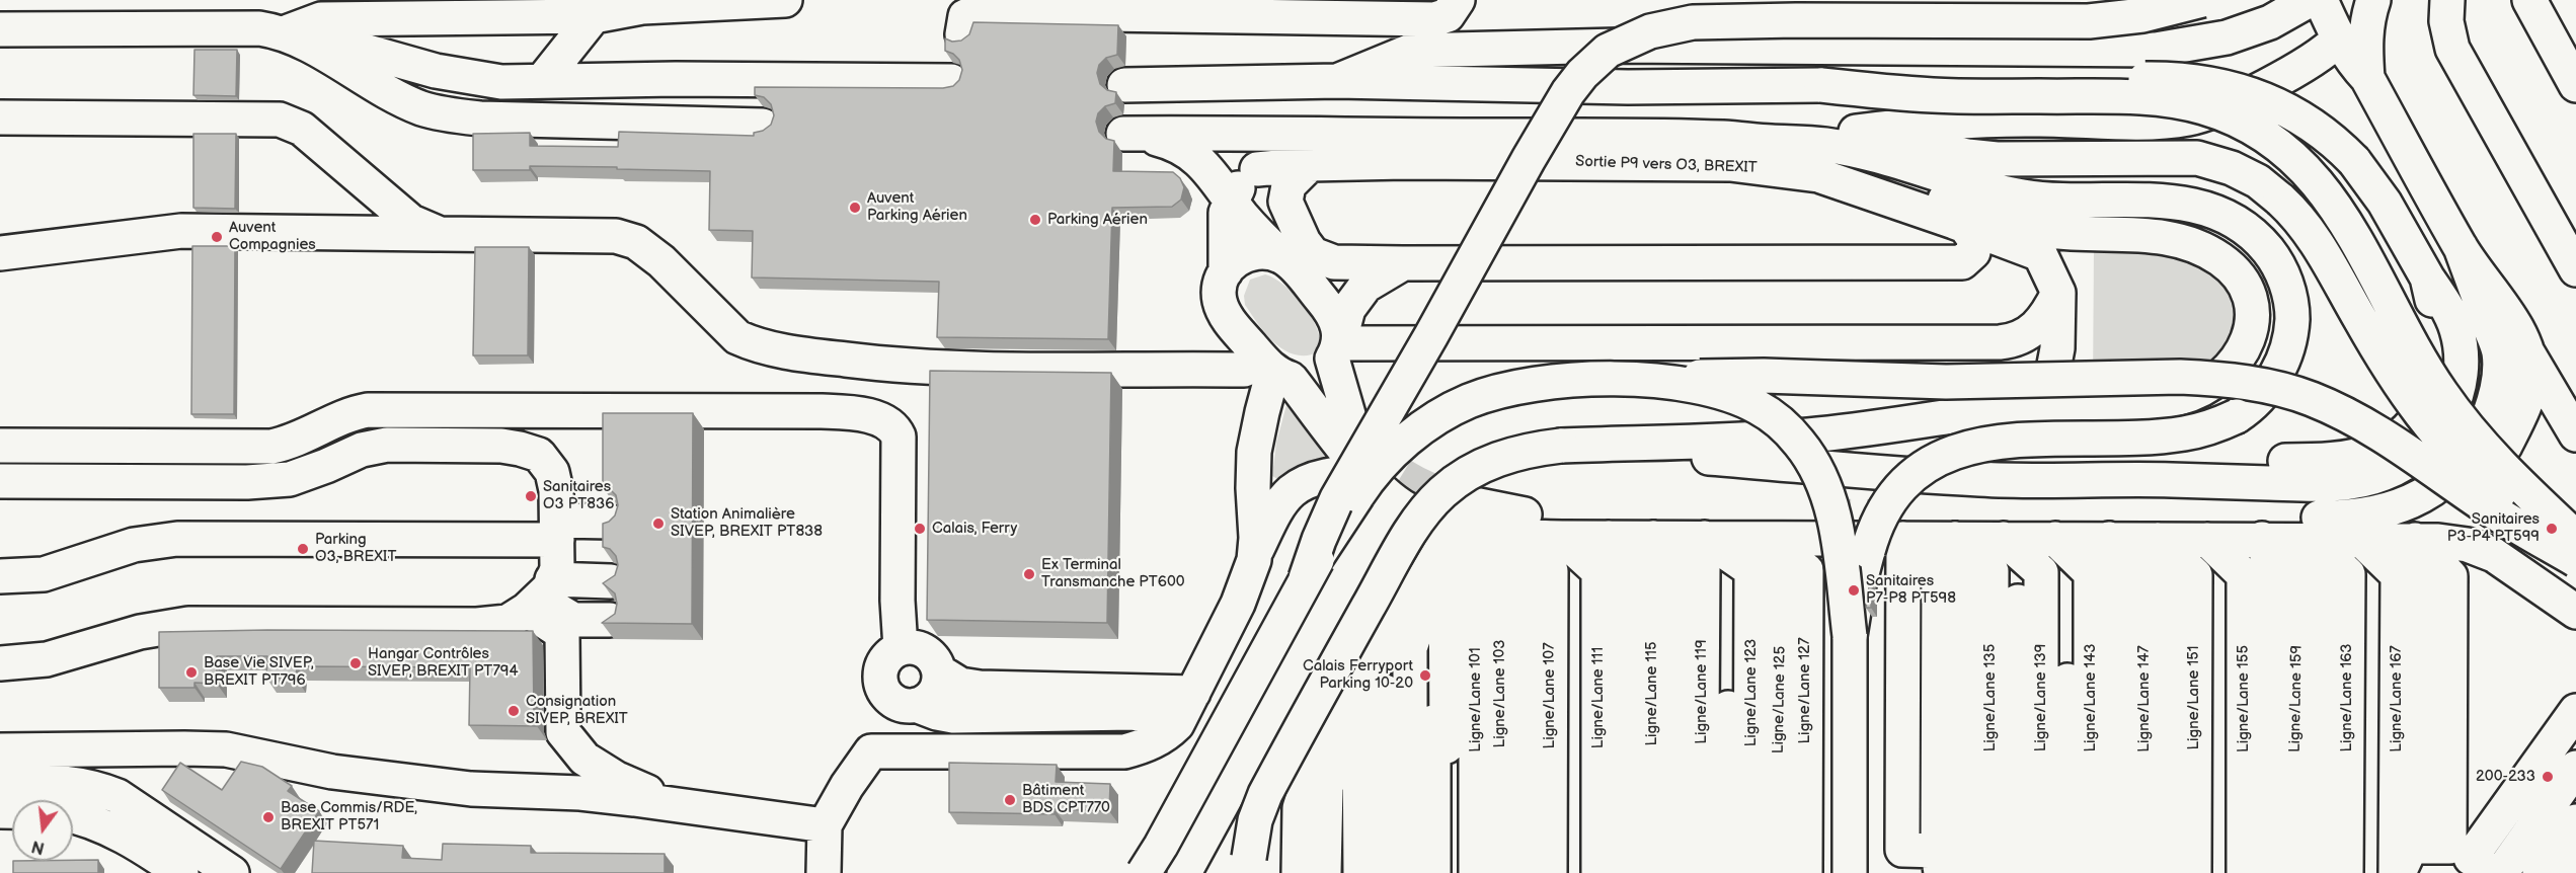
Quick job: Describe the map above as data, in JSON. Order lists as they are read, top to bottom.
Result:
{
  "streets": {
    "lane": [
      "Sortie P9 vers O3, BREXIT",
      "Ligne/Lane 127",
      "Ligne/Lane 119",
      "Ligne/Lane 123",
      "Ligne/Lane 103",
      "Ligne/Lane 115",
      "Ligne/Lane 107",
      "Ligne/Lane 111",
      "Ligne/Lane 135",
      "Ligne/Lane 139",
      "Ligne/Lane 143",
      "Ligne/Lane 151",
      "Ligne/Lane 163",
      "Ligne/Lane 147",
      "Ligne/Lane 155",
      "Ligne/Lane 159",
      "Ligne/Lane 167",
      "Ligne/Lane 101",
      "Ligne/Lane 125"
    ]
  },
  "crossings": [
    ["Ligne/Lane 127", "Ligne/Lane 125"],
    ["Ligne/Lane 103", "Ligne/Lane 101"]
  ],
  "places": [
    "Auvent Parking Aérien",
    "Parking Aérien",
    "Auvent Compagnies",
    "Sanitaires O3 PT836",
    "Station Animalière SIVEP, BREXIT PT838",
    "Calais, Ferry",
    "Sanitaires P3-P4 PT599",
    "Parking O3, BREXIT",
    "Ex Terminal Transmanche PT600",
    "Sanitaires P7-P8 PT598",
    "Hangar Contrôles SIVEP, BREXIT PT794",
    "Base Vie SIVEP, BREXIT PT796",
    "Calais Ferryport Parking 10-20",
    "Consignation SIVEP, BREXIT",
    "200-233",
    "Bâtiment BDS CPT770",
    "Base Commis/RDE, BREXIT PT571"
  ],
  "north": "bottom"
}
